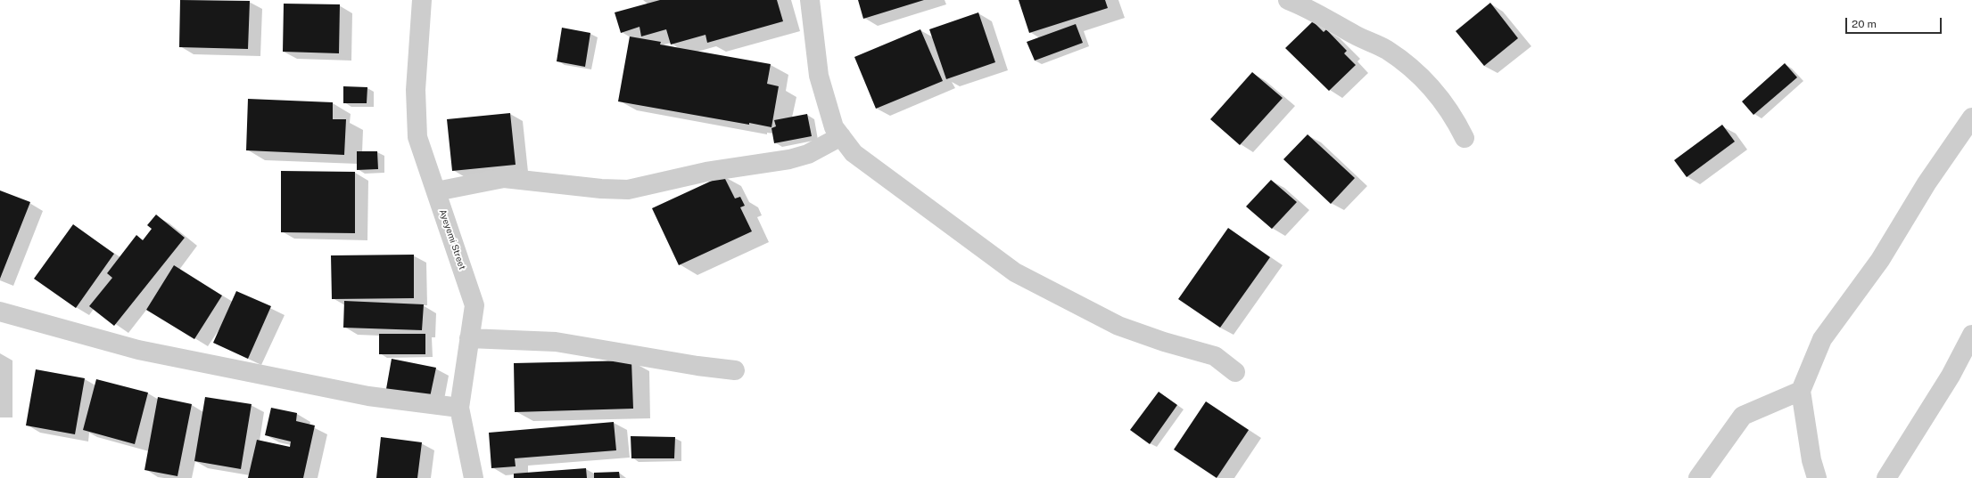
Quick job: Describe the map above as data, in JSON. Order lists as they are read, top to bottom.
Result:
{
  "streets": {
    "street": ["Ayeyemi Street"]
  },
  "scale_bar": "20 m"
}
